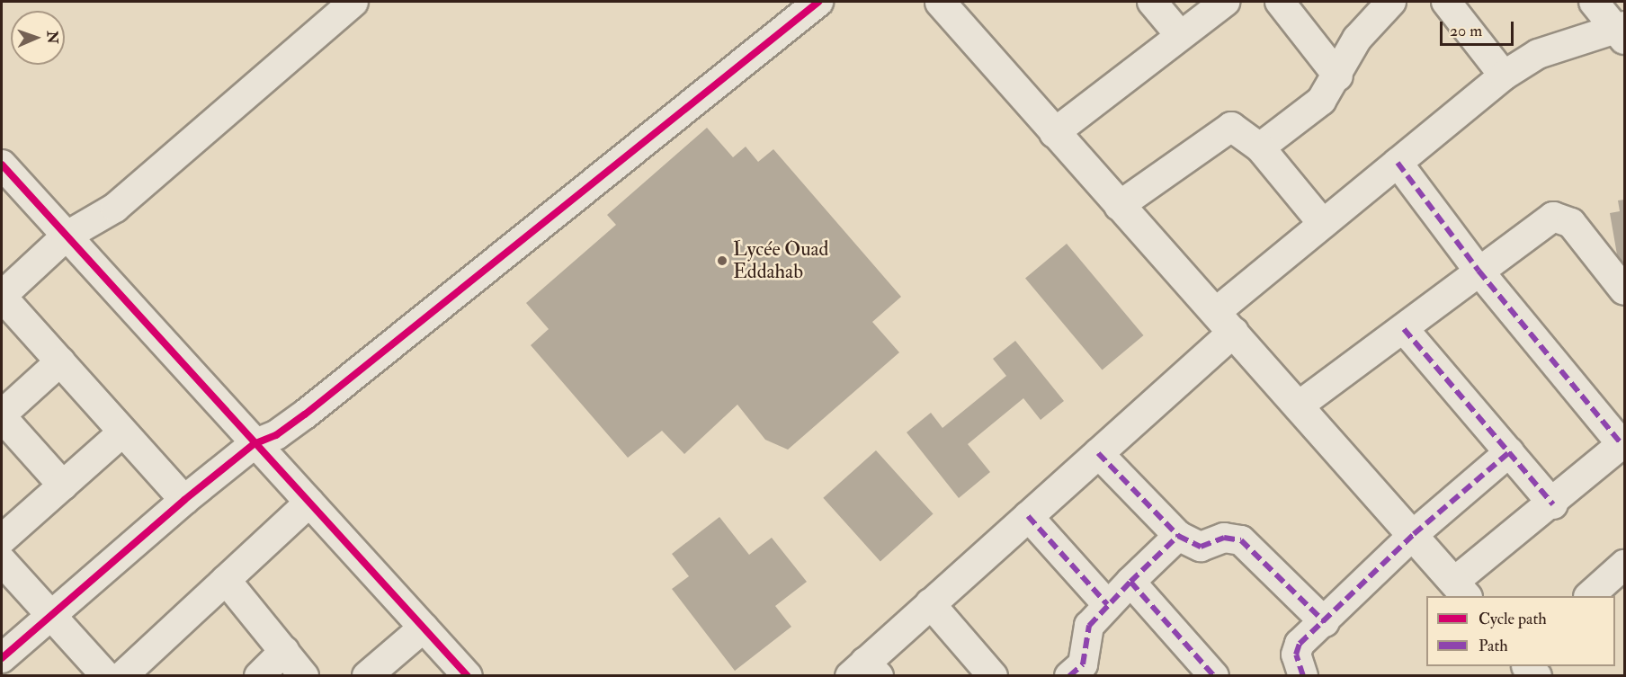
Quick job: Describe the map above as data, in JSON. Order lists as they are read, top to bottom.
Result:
{
  "places": ["Lycée Ouad Eddahab"],
  "legend": ["Cycle path", "Path"],
  "scale_bar": "20 m",
  "north": "right"
}
